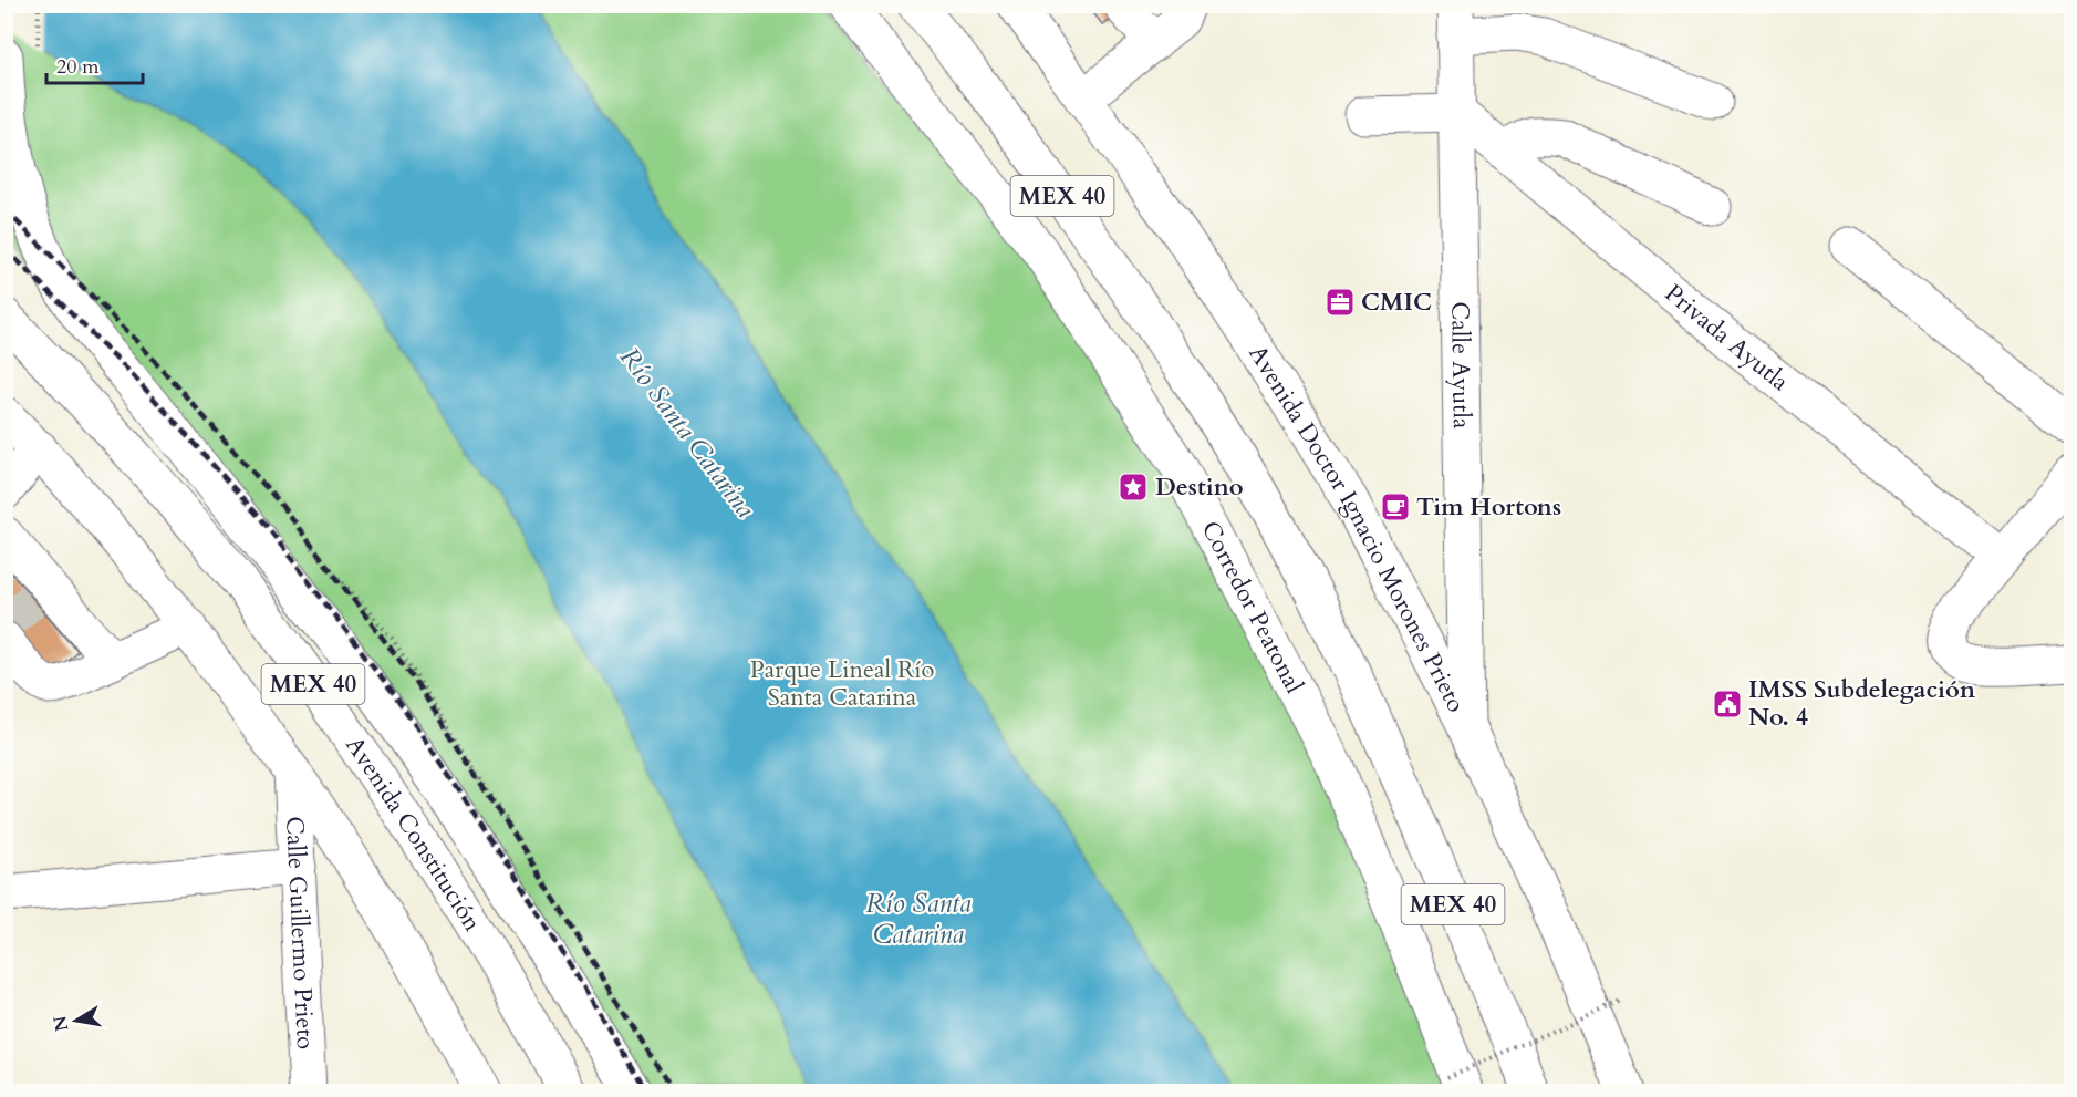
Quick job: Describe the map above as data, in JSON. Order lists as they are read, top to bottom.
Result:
{
  "streets": {
    "main road": [
      "MEX 40",
      "Privada Ayutla",
      "Calle Ayutla",
      "Avenida Doctor Ignacio Morones Prieto",
      "Corredor Peatonal",
      "Avenida Constitución",
      "Calle Guillermo Prieto"
    ]
  },
  "crossings": [
    ["MEX 40", "Calle Guillermo Prieto"],
    ["Privada Ayutla", "Calle Ayutla"],
    ["Calle Ayutla", "Avenida Doctor Ignacio Morones Prieto"]
  ],
  "water": ["Río Santa Catarina"],
  "parks": ["Parque Lineal Río Santa Catarina"],
  "places": {
    "office": ["CMIC"],
    "place": ["Destino"],
    "cafe": ["Tim Hortons"],
    "public building": ["IMSS Subdelegación No. 4"]
  },
  "scale_bar": "20 m",
  "north": "left"
}
